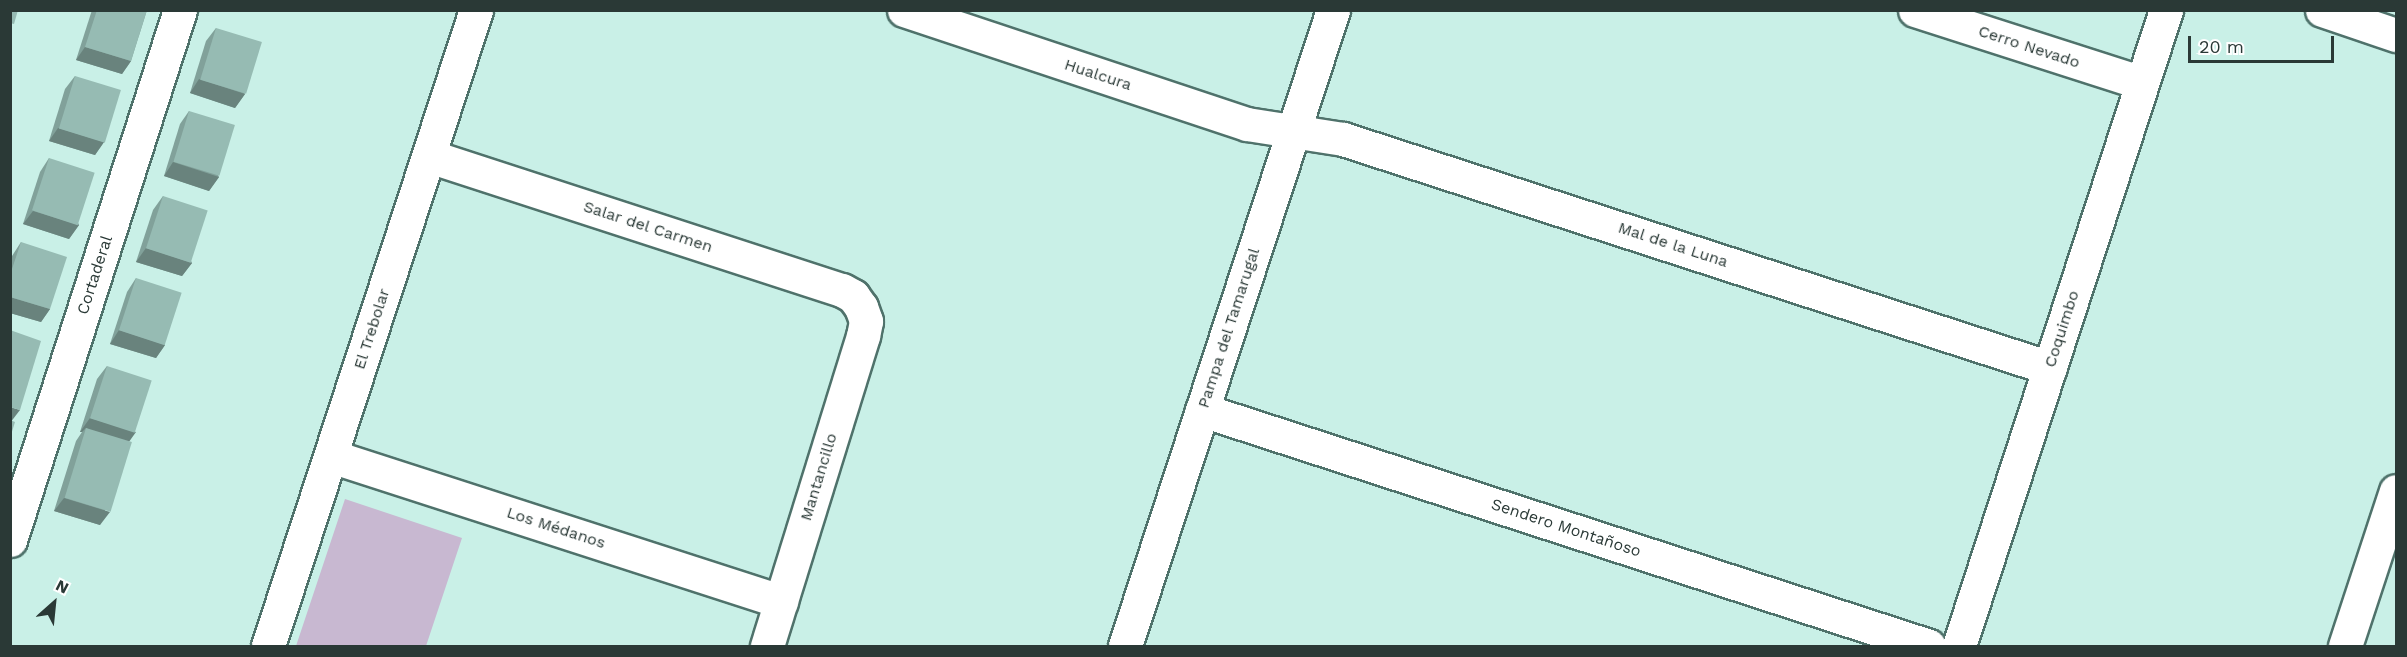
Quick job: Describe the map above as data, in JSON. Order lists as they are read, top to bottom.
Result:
{
  "streets": {
    "street": [
      "Cerro Nevado",
      "Hualcura",
      "Salar del Carmen",
      "Mal de la Luna",
      "Cortaderal",
      "Pampa del Tamarugal",
      "El Trebolar",
      "Coquimbo",
      "Mantancillo",
      "Los Médanos",
      "Sendero Montañoso"
    ]
  },
  "crossings": [
    ["Cerro Nevado", "Coquimbo"],
    ["Hualcura", "Mal de la Luna"],
    ["Hualcura", "Pampa del Tamarugal"],
    ["Salar del Carmen", "El Trebolar"],
    ["Salar del Carmen", "Mantancillo"],
    ["Mal de la Luna", "Pampa del Tamarugal"],
    ["Mal de la Luna", "Coquimbo"],
    ["Pampa del Tamarugal", "Sendero Montañoso"],
    ["El Trebolar", "Los Médanos"],
    ["Mantancillo", "Los Médanos"]
  ],
  "scale_bar": "20 m",
  "north": "top right"
}
